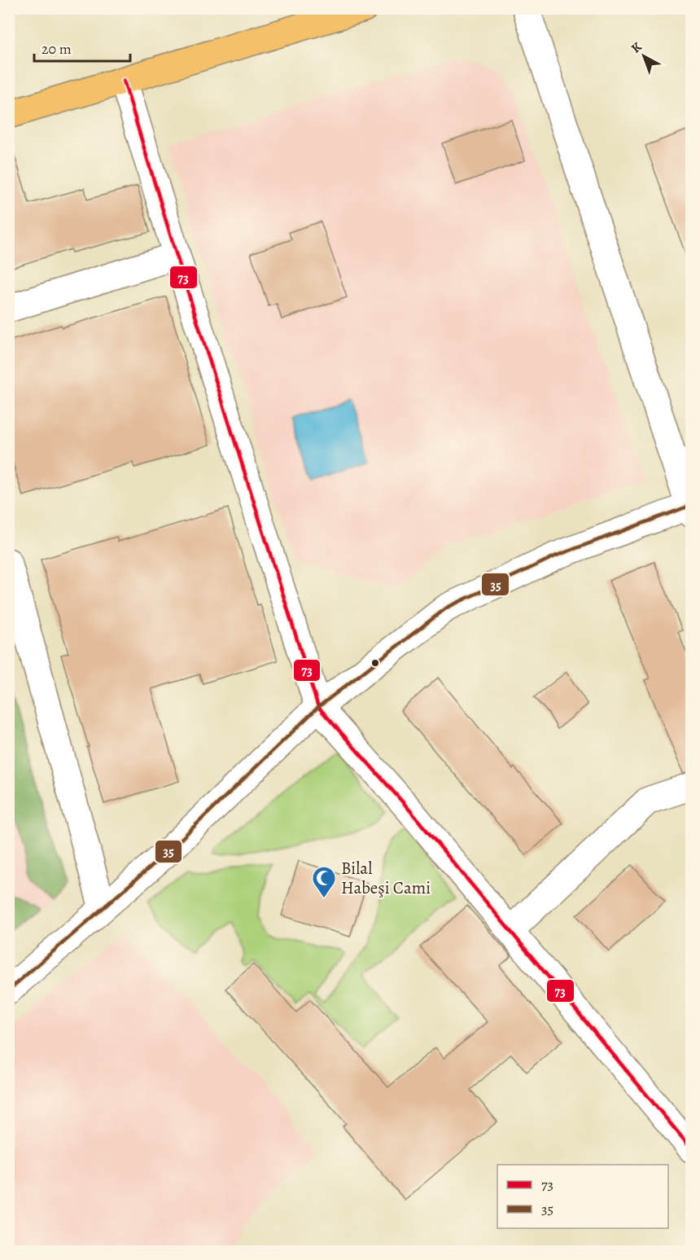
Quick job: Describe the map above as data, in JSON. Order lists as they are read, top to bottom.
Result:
{
  "places": {
    "mosque": ["Bilal Habeşi Cami"]
  },
  "lines": ["transit line 73", "transit line 35"],
  "legend": ["73", "35"],
  "scale_bar": "20 m",
  "north": "top left"
}
